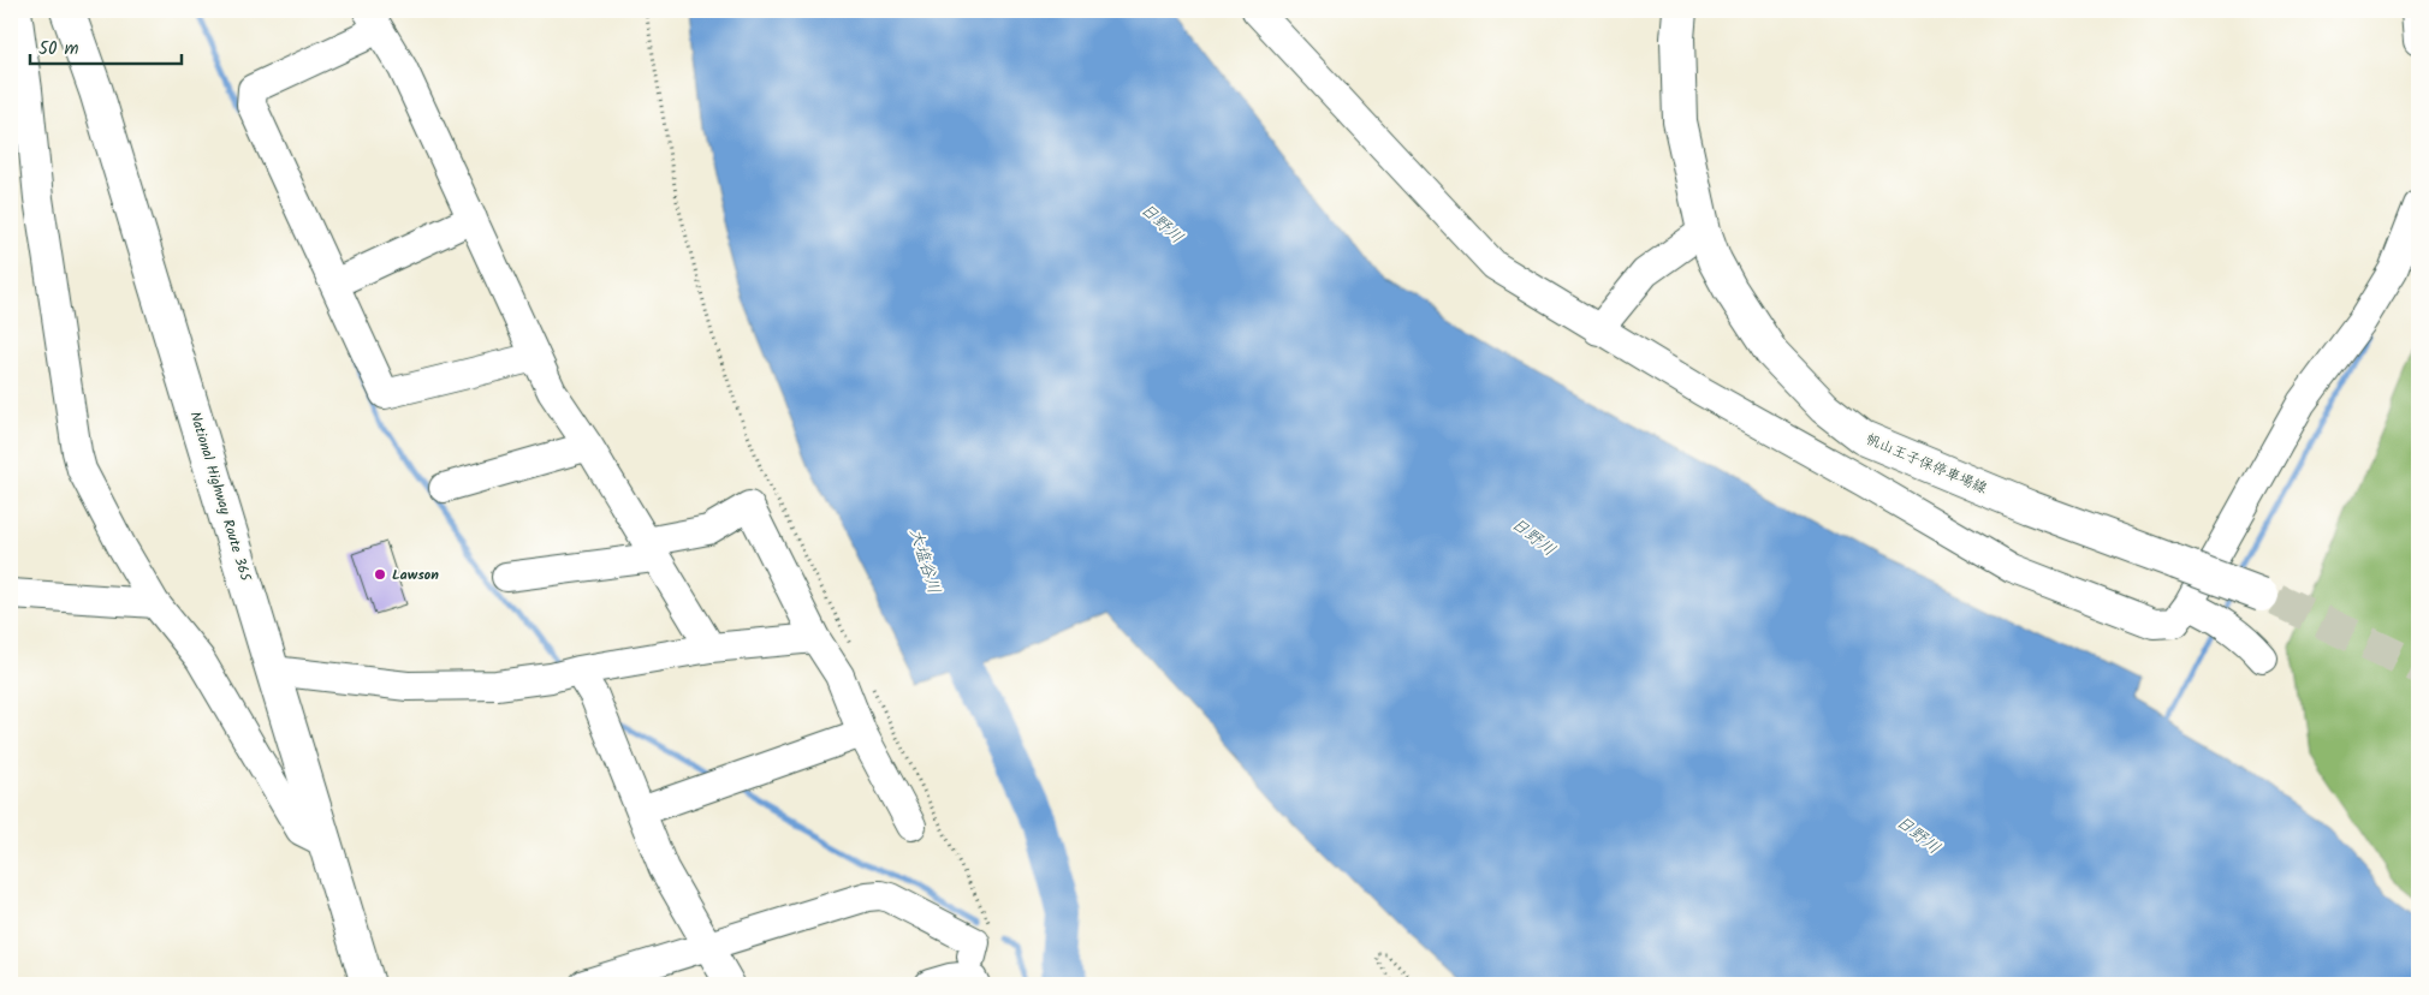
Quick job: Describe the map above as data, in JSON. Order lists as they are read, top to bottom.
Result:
{
  "streets": {
    "main road": ["帆山王子保停車場線", "National Highway Route 365"]
  },
  "water": ["日野川", "大塩谷川"],
  "places": ["Lawson"],
  "scale_bar": "50 m"
}
